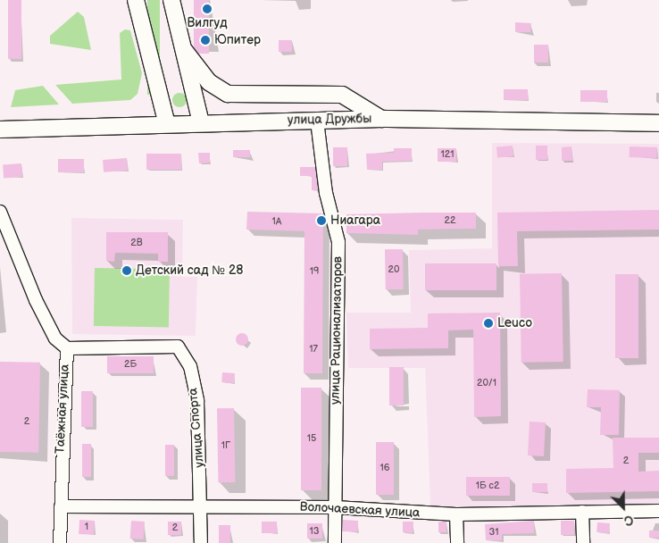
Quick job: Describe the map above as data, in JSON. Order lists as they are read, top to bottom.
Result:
{
  "streets": {
    "main road": ["улица Дружбы"],
    "street": [
      "улица Рационализаторов",
      "Таёжная улица",
      "улица Спорта",
      "Волочаевская улица"
    ]
  },
  "crossings": [
    ["улица Дружбы", "улица Рационализаторов"],
    ["улица Рационализаторов", "Волочаевская улица"],
    ["Таёжная улица", "улица Спорта"],
    ["Таёжная улица", "Волочаевская улица"],
    ["улица Спорта", "Волочаевская улица"]
  ],
  "places": [
    "Вилгуд",
    "Юпитер",
    "Ниагара",
    "Детский сад № 28",
    "Leuco"
  ],
  "house_numbers": [
    "121",
    "22",
    "1А",
    "2В",
    "20",
    "19",
    "17",
    "2Б",
    "20/1",
    "2",
    "15",
    "1Г",
    "2",
    "16",
    "1Б с2",
    "1",
    "2",
    "13",
    "31"
  ],
  "north": "bottom right"
}
